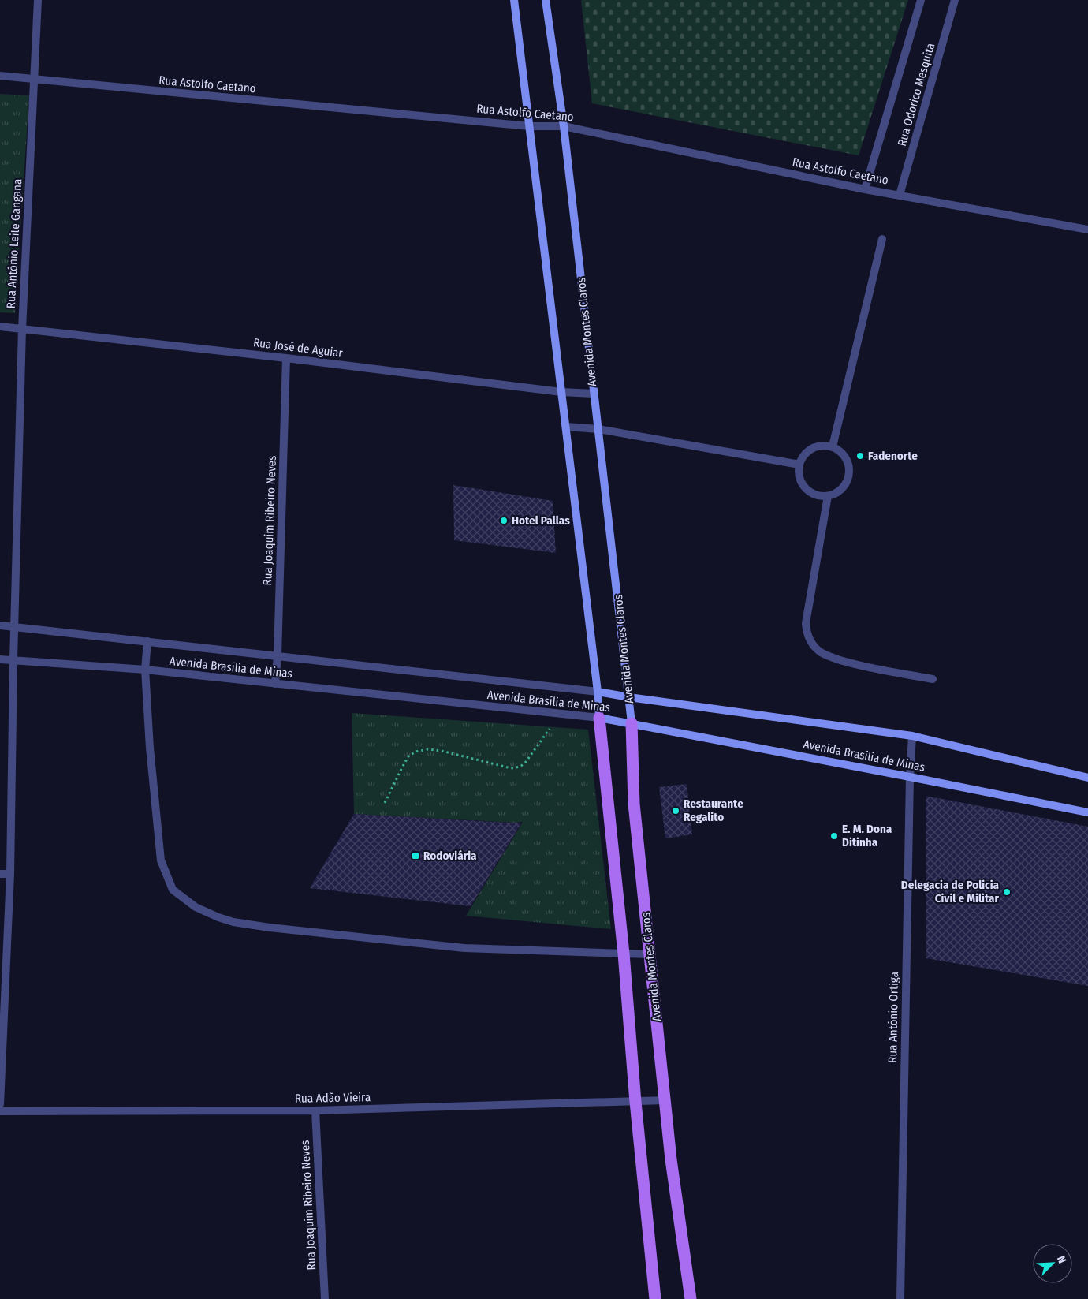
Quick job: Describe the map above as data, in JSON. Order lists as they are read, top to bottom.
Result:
{
  "streets": {
    "main road": ["Avenida Montes Claros", "Avenida Brasília de Minas"],
    "street": [
      "Rua Astolfo Caetano",
      "Rua Odorico Mesquita",
      "Rua Antônio Leite Gangana",
      "Rua José de Aguiar",
      "Rua Joaquim Ribeiro Neves",
      "Rua Antônio Ortiga",
      "Rua Adão Vieira"
    ]
  },
  "crossings": [
    ["Rua Astolfo Caetano", "Rua Odorico Mesquita"],
    ["Rua Astolfo Caetano", "Rua Antônio Leite Gangana"],
    ["Rua Astolfo Caetano", "Avenida Montes Claros"],
    ["Rua Antônio Leite Gangana", "Rua José de Aguiar"],
    ["Rua Antônio Leite Gangana", "Avenida Brasília de Minas"],
    ["Avenida Montes Claros", "Rua José de Aguiar"],
    ["Avenida Montes Claros", "Avenida Brasília de Minas"],
    ["Avenida Montes Claros", "Rua Adão Vieira"],
    ["Rua José de Aguiar", "Rua Joaquim Ribeiro Neves"],
    ["Rua Joaquim Ribeiro Neves", "Avenida Brasília de Minas"],
    ["Rua Joaquim Ribeiro Neves", "Rua Adão Vieira"],
    ["Avenida Brasília de Minas", "Rua Antônio Ortiga"]
  ],
  "places": {
    "other": [
      "Fadenorte",
      "Hotel Pallas",
      "Restaurante Regalito",
      "E. M. Dona Ditinha",
      "Delegacia de Policia Civil e Militar"
    ],
    "transit": ["Rodoviária"]
  },
  "north": "top right"
}
